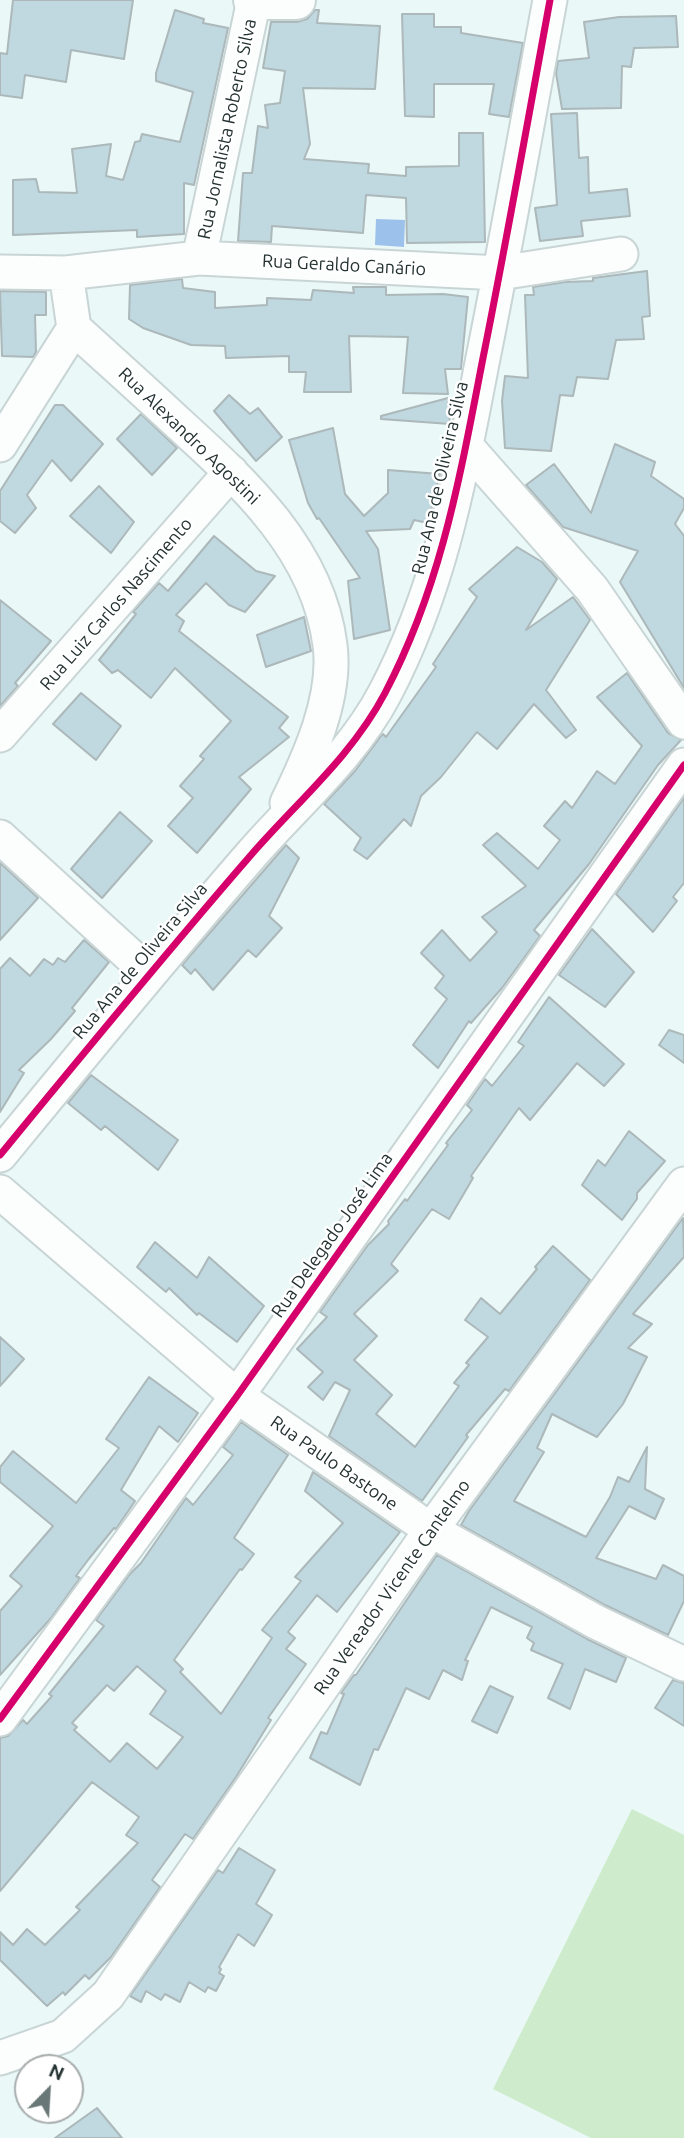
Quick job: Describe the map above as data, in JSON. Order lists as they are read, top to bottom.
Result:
{
  "streets": {
    "street": [
      "Rua Jornalista Roberto Silva",
      "Rua Geraldo Canário",
      "Rua Alexandro Agostini",
      "Rua Ana de Oliveira Silva",
      "Rua Luiz Carlos Nascimento",
      "Rua Delegado José Lima",
      "Rua Paulo Bastone",
      "Rua Vereador Vicente Cantelmo"
    ]
  },
  "crossings": [
    ["Rua Jornalista Roberto Silva", "Rua Geraldo Canário"],
    ["Rua Geraldo Canário", "Rua Ana de Oliveira Silva"],
    ["Rua Alexandro Agostini", "Rua Ana de Oliveira Silva"],
    ["Rua Alexandro Agostini", "Rua Luiz Carlos Nascimento"],
    ["Rua Delegado José Lima", "Rua Paulo Bastone"],
    ["Rua Paulo Bastone", "Rua Vereador Vicente Cantelmo"]
  ],
  "north": "top right"
}
